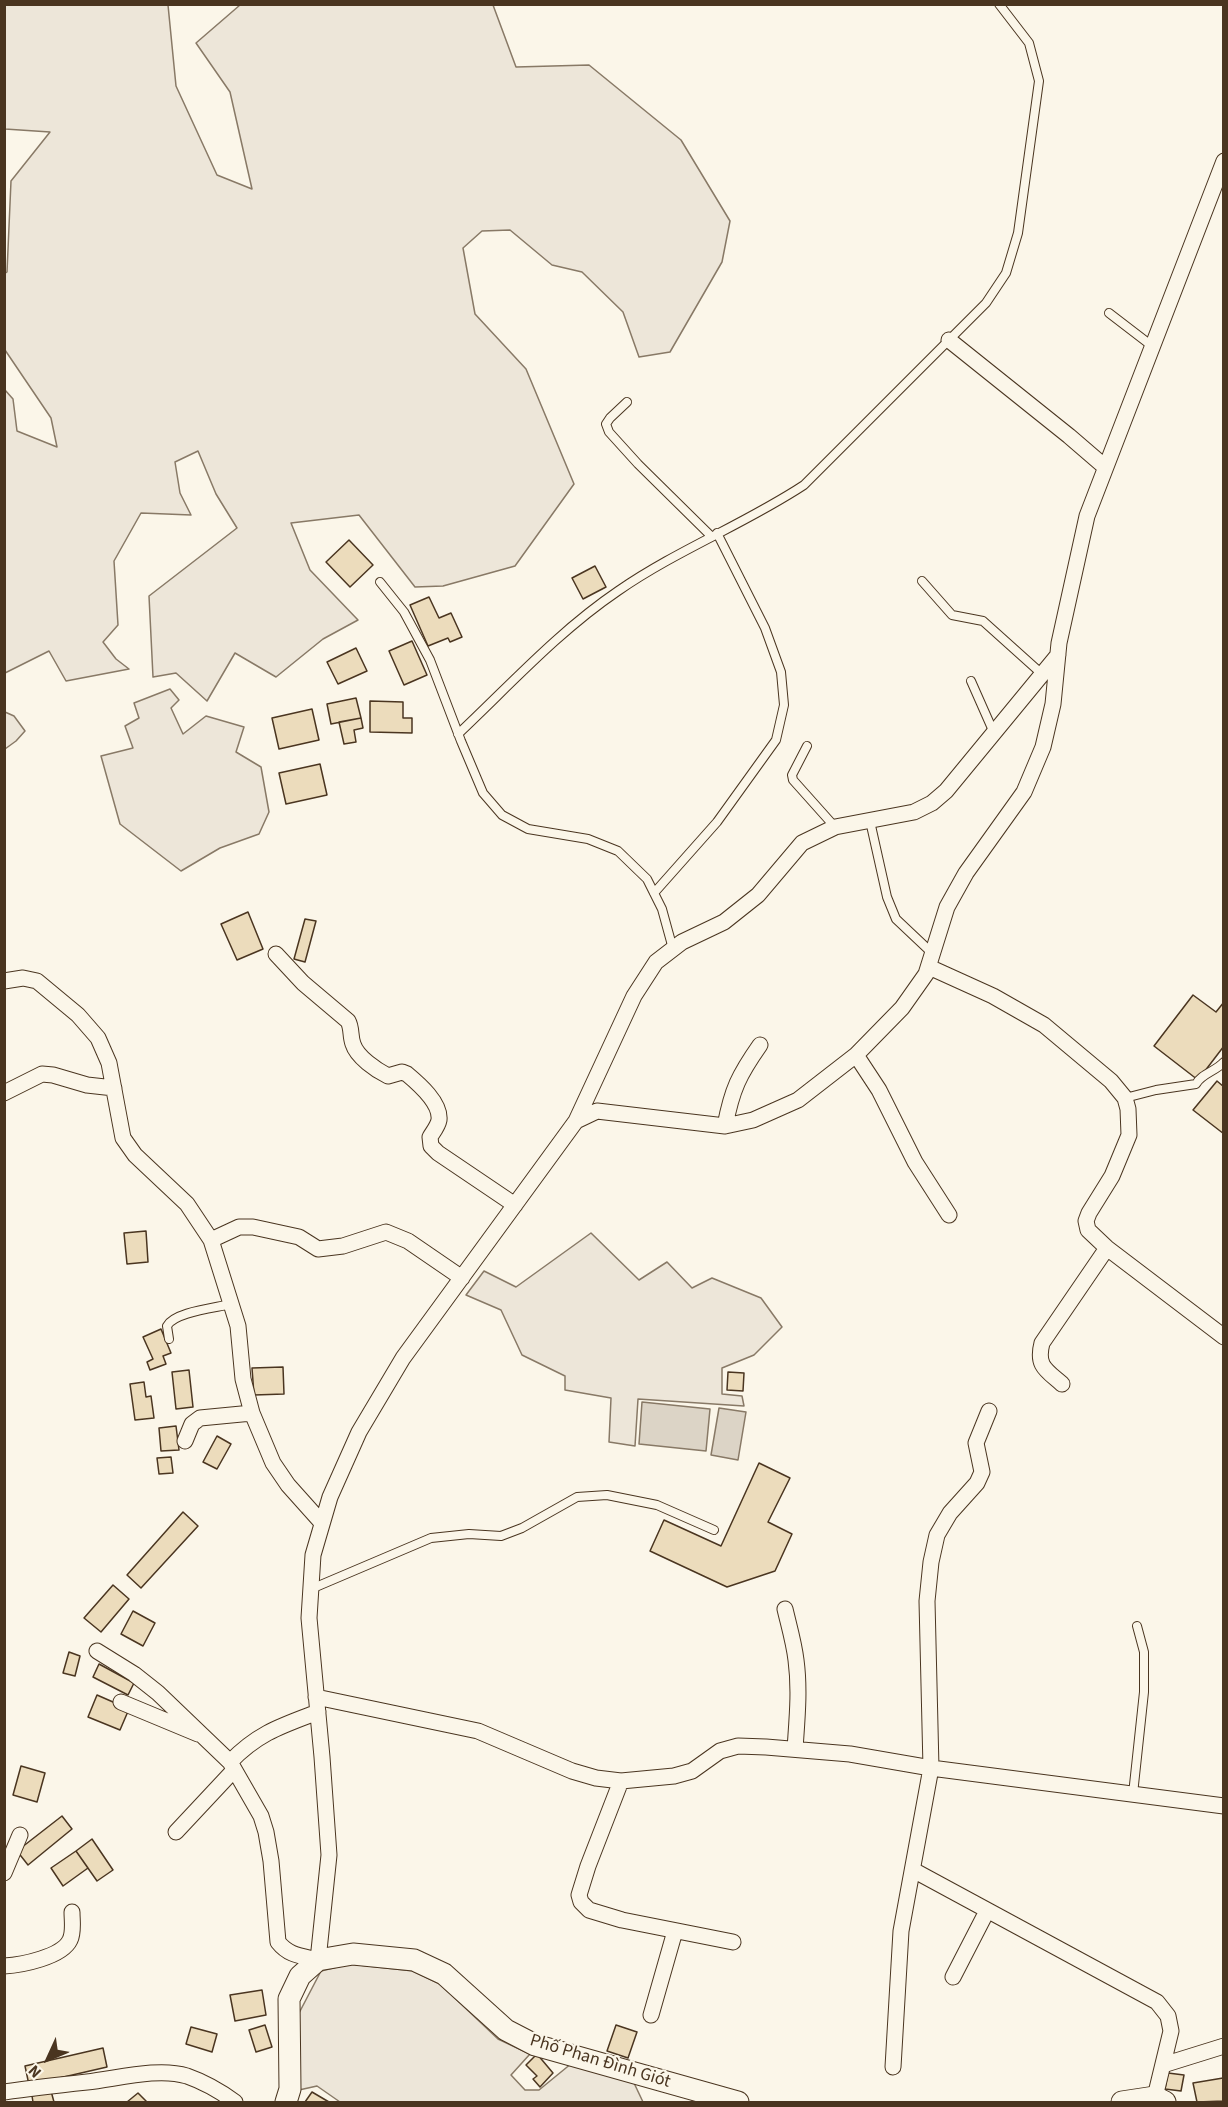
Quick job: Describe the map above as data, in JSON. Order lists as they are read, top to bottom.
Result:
{
  "streets": {
    "street": ["Phố Phan Đình Giót"]
  },
  "north": "bottom left"
}
